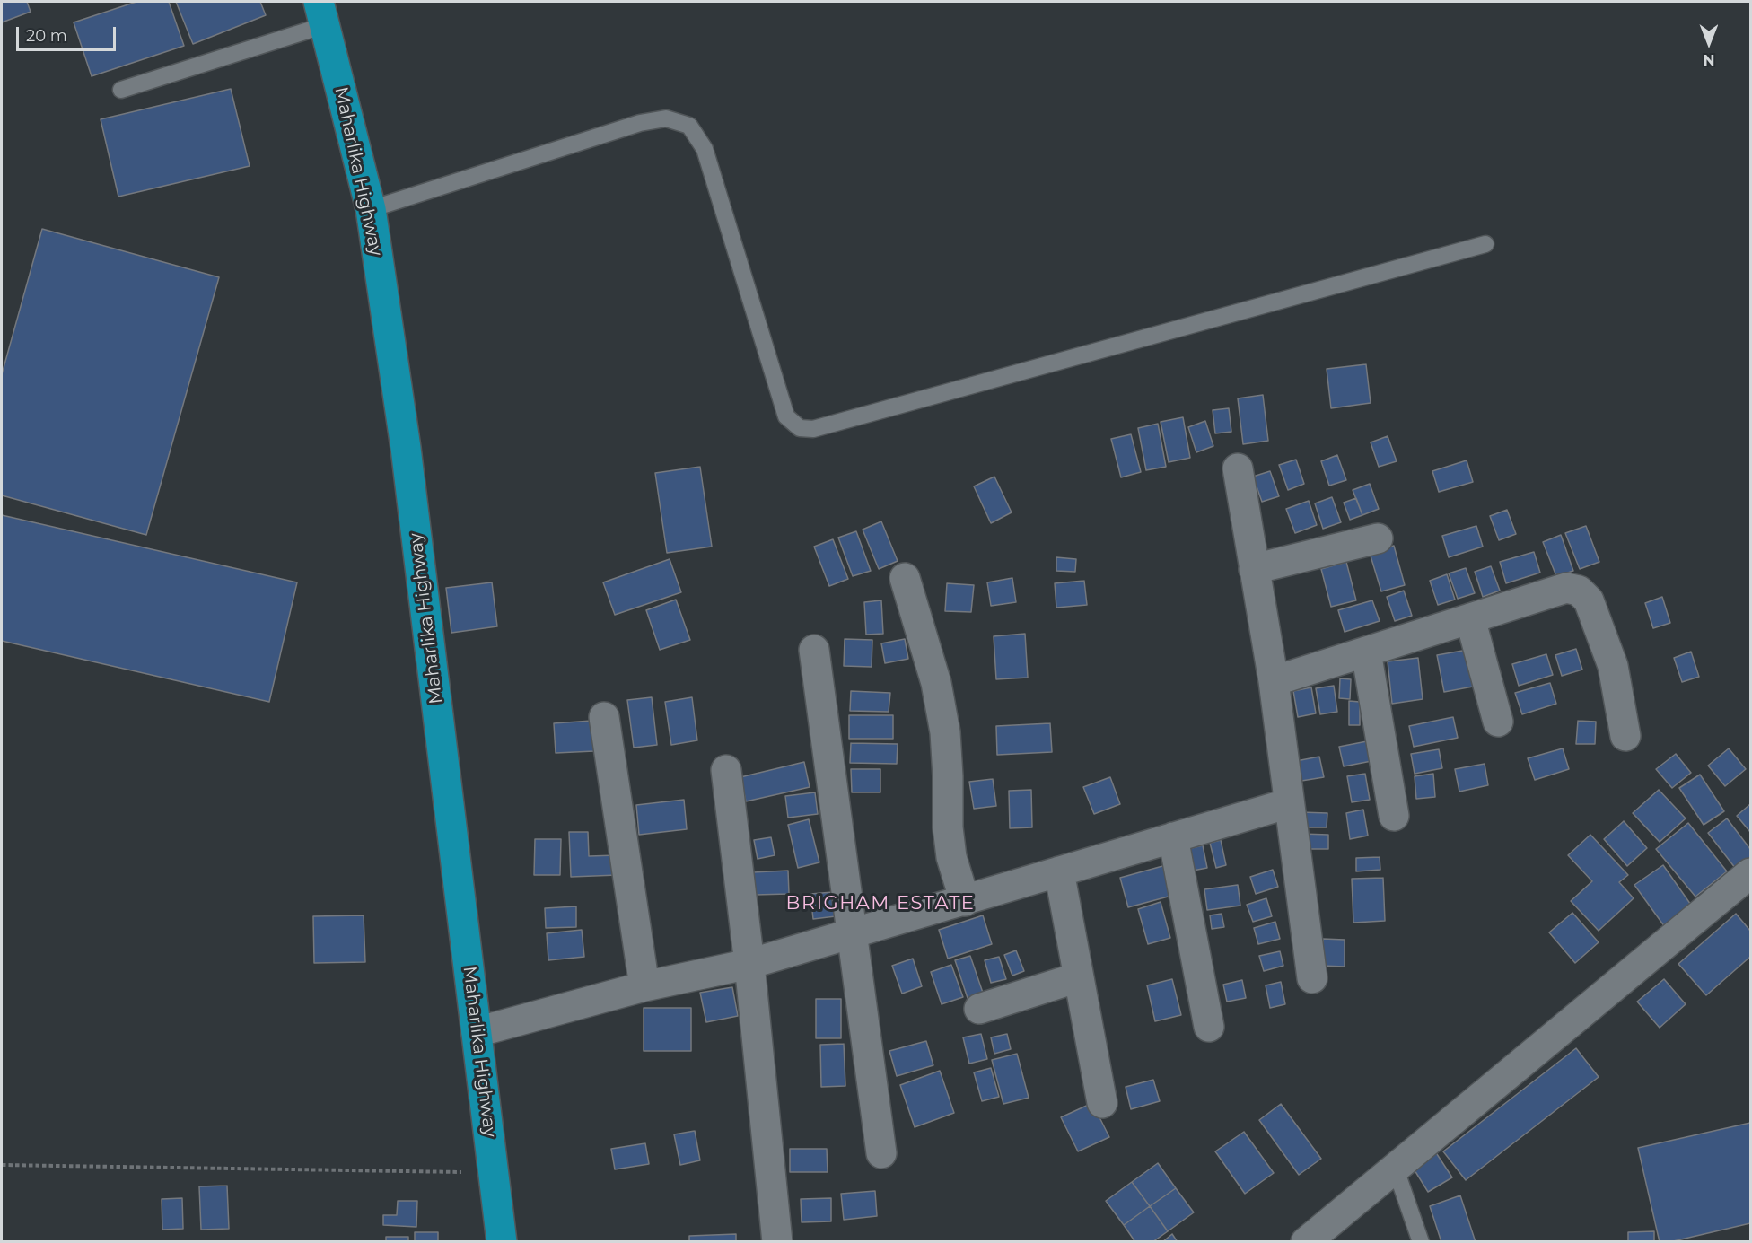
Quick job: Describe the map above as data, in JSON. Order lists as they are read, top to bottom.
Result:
{
  "streets": {
    "highway": ["Maharlika Highway"]
  },
  "districts": ["BRIGHAM ESTATE"],
  "scale_bar": "20 m",
  "north": "bottom"
}
